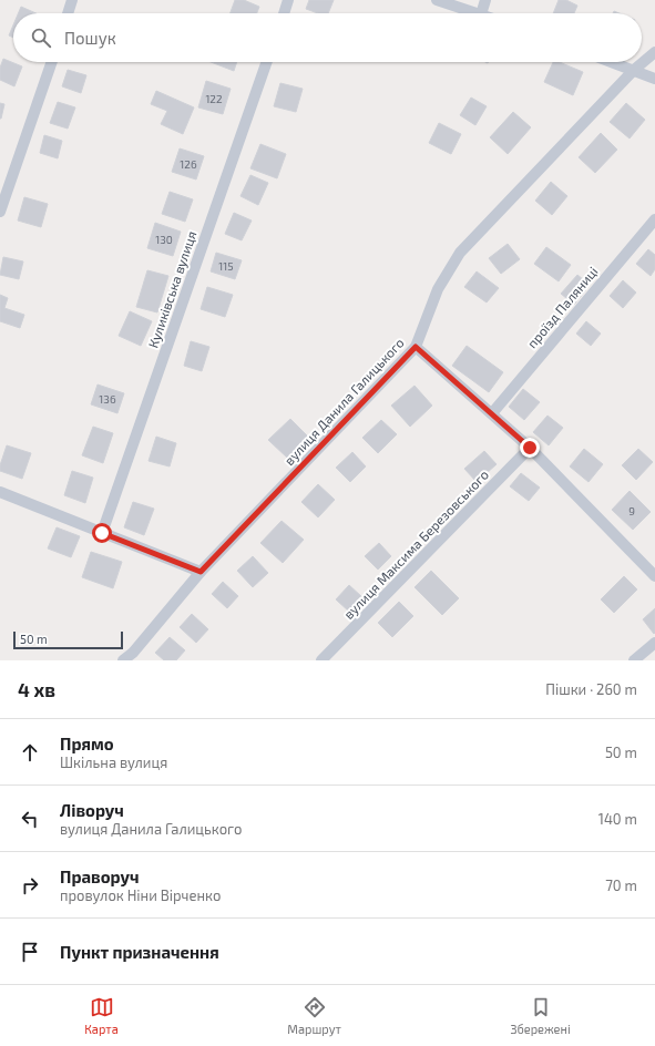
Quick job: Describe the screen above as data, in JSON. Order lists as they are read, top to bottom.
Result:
{
  "streets": {
    "street": [
      "Куликівська вулиця",
      "проїзд Паляниці",
      "вулиця Данила Галицького",
      "вулиця Максима Березовського"
    ]
  },
  "house_numbers": [
    "122",
    "126",
    "130",
    "115",
    "136",
    "9"
  ],
  "scale_bar": "50 m",
  "page": {
    "search": "Пошук",
    "scale": "50 m",
    "heading": ["4 хв", "Пішки · 260 m"],
    "list": [
      ["Прямо", "Шкільна вулиця", "50 m"],
      ["Ліворуч", "вулиця Данила Галицького", "140 m"],
      ["Праворуч", "провулок Ніни Вірченко", "70 m"],
      "Пункт призначення"
    ],
    "nav": ["Карта", "Маршрут", "Збережені"]
  }
}
